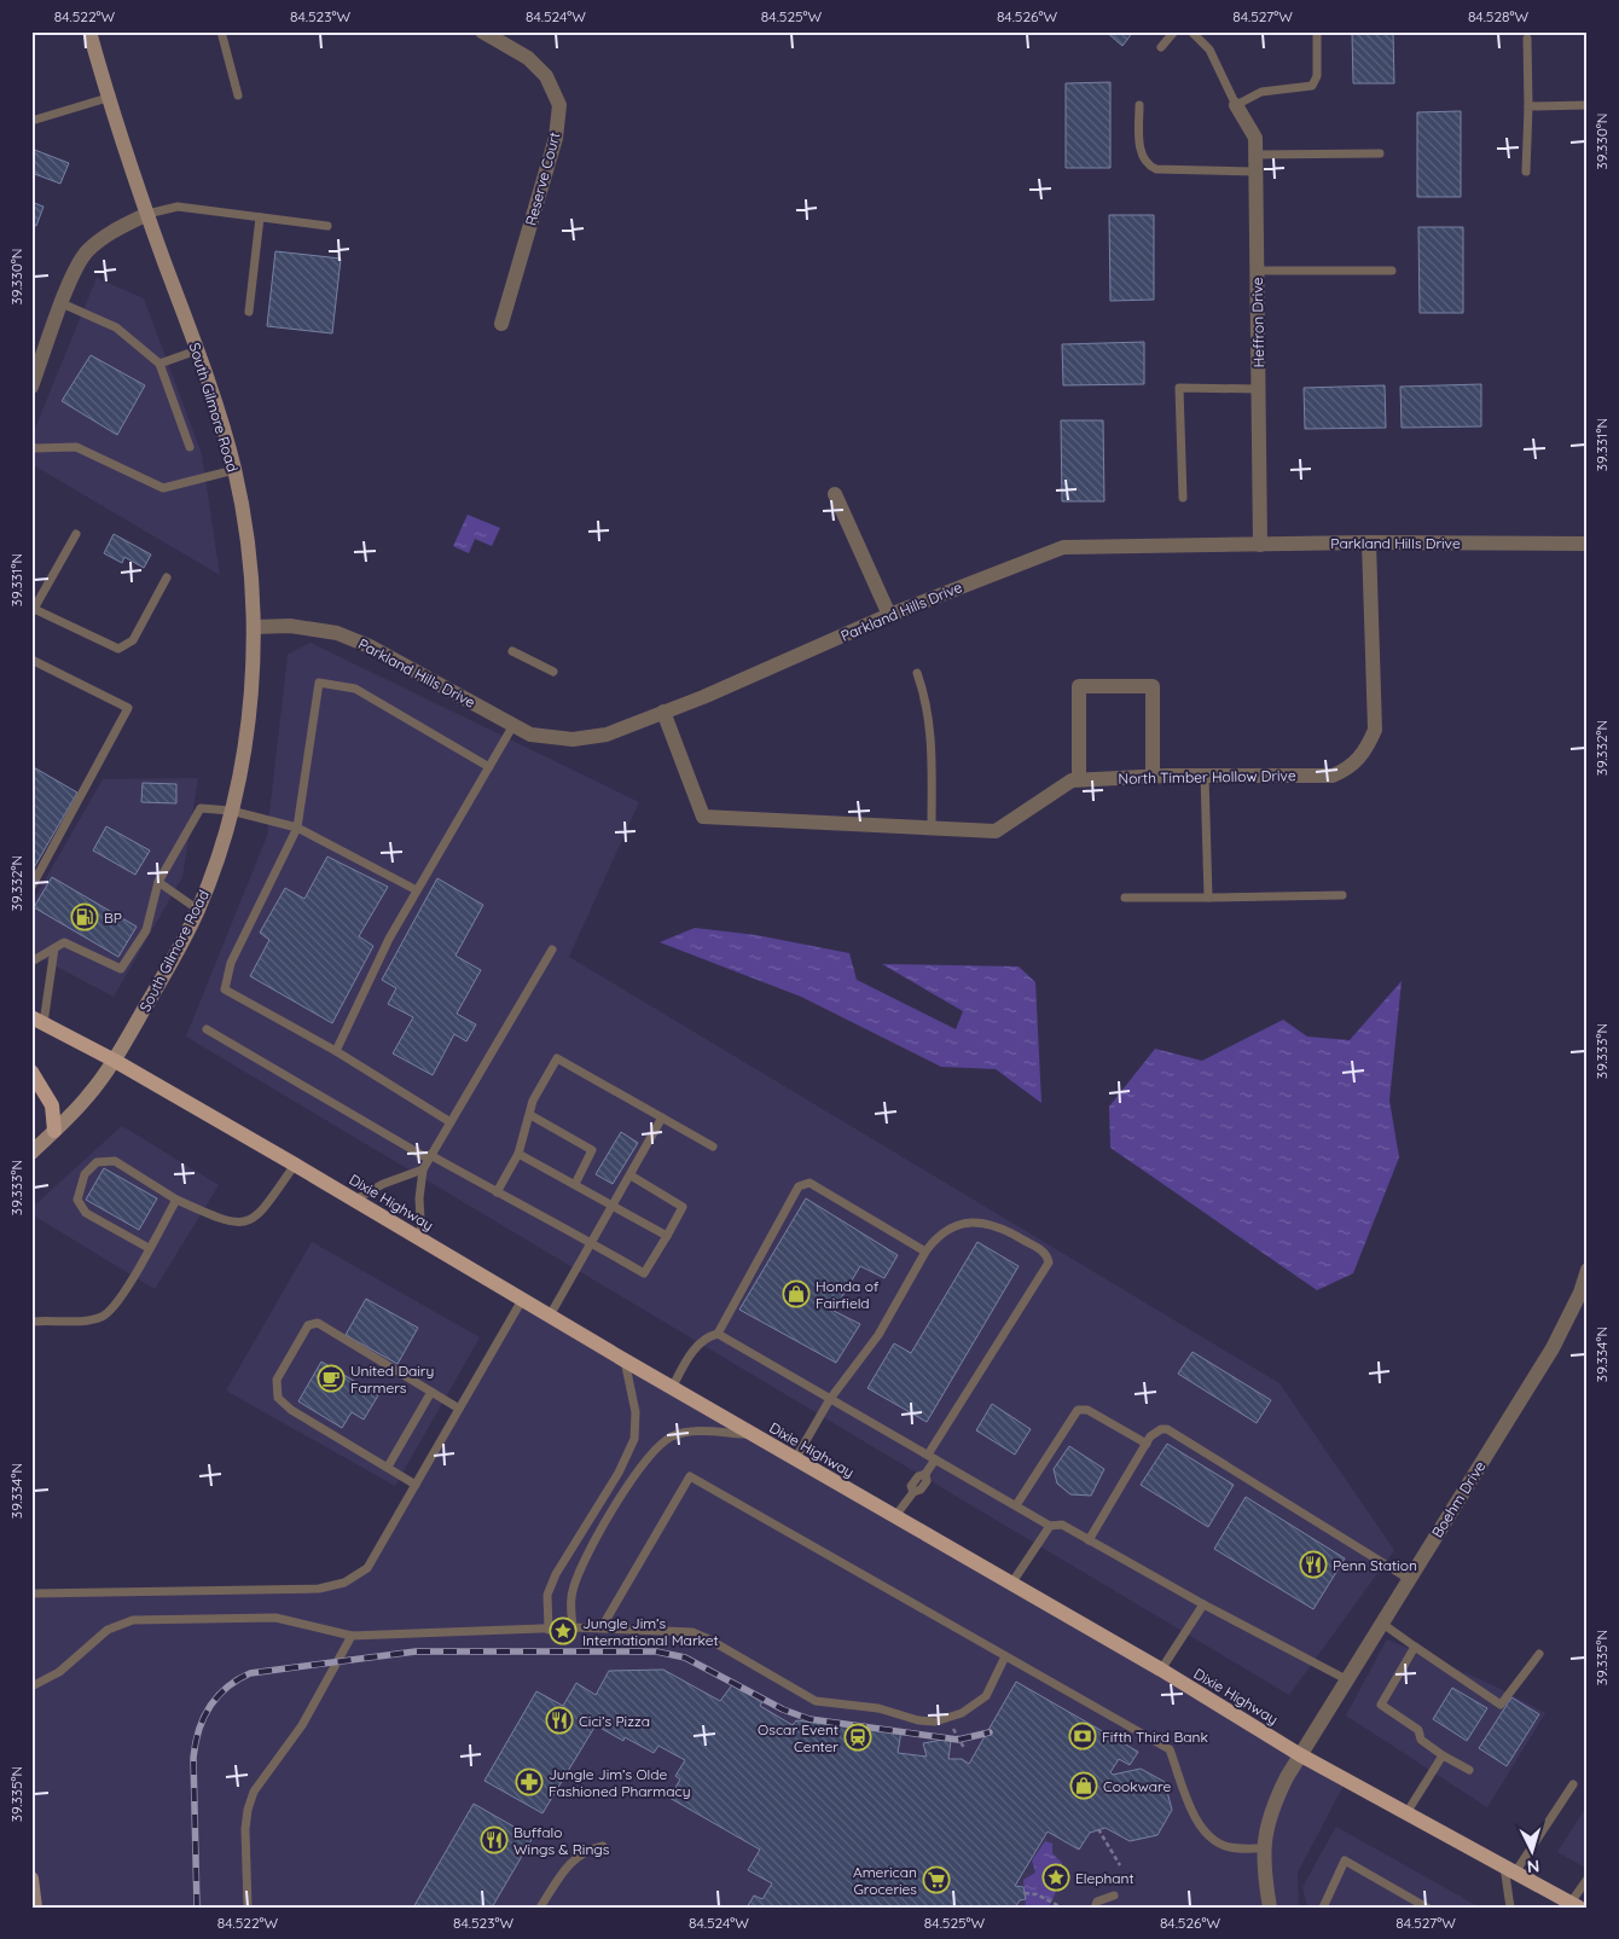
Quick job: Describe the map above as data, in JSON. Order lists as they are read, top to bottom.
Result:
{
  "streets": {
    "main road": ["South Gilmore Road", "Dixie Highway"],
    "street": [
      "Reserve Court",
      "Heffron Drive",
      "Parkland Hills Drive",
      "North Timber Hollow Drive",
      "Boehm Drive"
    ]
  },
  "crossings": [
    ["Heffron Drive", "Parkland Hills Drive"],
    ["South Gilmore Road", "Parkland Hills Drive"],
    ["South Gilmore Road", "Dixie Highway"],
    ["Parkland Hills Drive", "North Timber Hollow Drive"],
    ["Dixie Highway", "Boehm Drive"]
  ],
  "places": {
    "fuel station": ["BP"],
    "shop": ["Honda of Fairfield", "Cookware"],
    "cafe": ["United Dairy Farmers"],
    "restaurant": ["Penn Station", "Cici’s Pizza", "Buffalo Wings & Rings"],
    "place": ["Jungle Jim’s International Market", "Elephant"],
    "bank": ["Fifth Third Bank"],
    "station": ["Oscar Event Center"],
    "pharmacy": ["Jungle Jim’s Olde Fashioned Pharmacy"],
    "supermarket": ["American Groceries"]
  },
  "north": "bottom",
  "coordinates": [
    "84.522°W",
    "84.523°W",
    "84.524°W",
    "84.525°W",
    "84.526°W",
    "84.527°W",
    "84.528°W",
    "39.330°N",
    "39.331°N",
    "39.332°N",
    "39.333°N",
    "39.334°N",
    "39.335°N"
  ]
}
